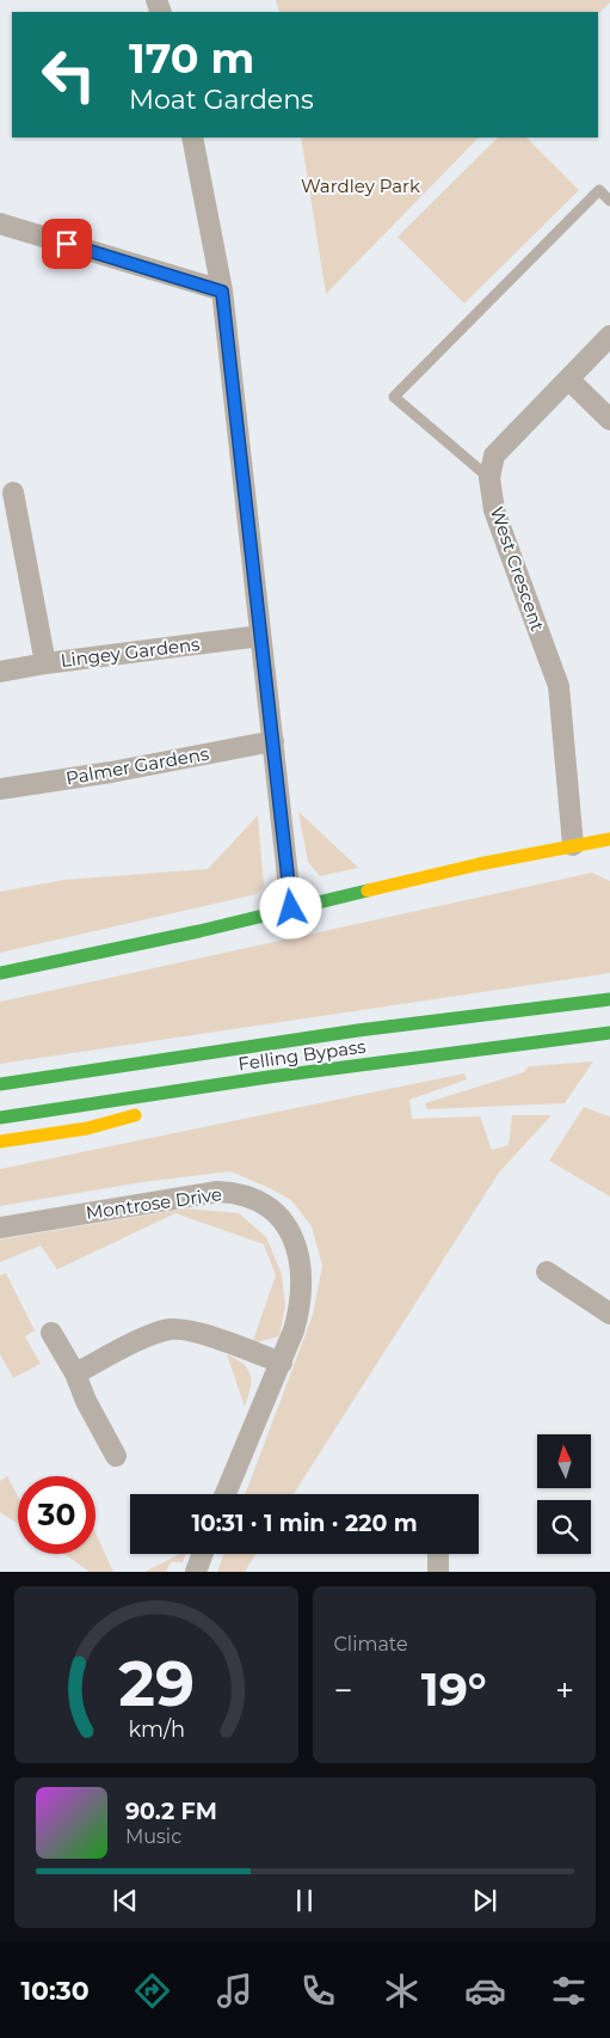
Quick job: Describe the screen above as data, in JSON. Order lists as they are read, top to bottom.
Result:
{
  "streets": {
    "main road": ["Felling Bypass"],
    "street": [
      "West Crescent",
      "Lingey Gardens",
      "Palmer Gardens",
      "Montrose Drive"
    ]
  },
  "parks": ["Wardley Park"],
  "north": "top",
  "page": {
    "turn": ["170 m", "Moat Gardens"],
    "limit": "30",
    "trip": "10:31 · 1 min · 220 m",
    "tile": "Climate",
    "heat": ["−", "19°", "+"],
    "song": ["90.2 FM", "Music"],
    "tabs": "10:30",
    "gauge": ["29", "km/h"]
  }
}
